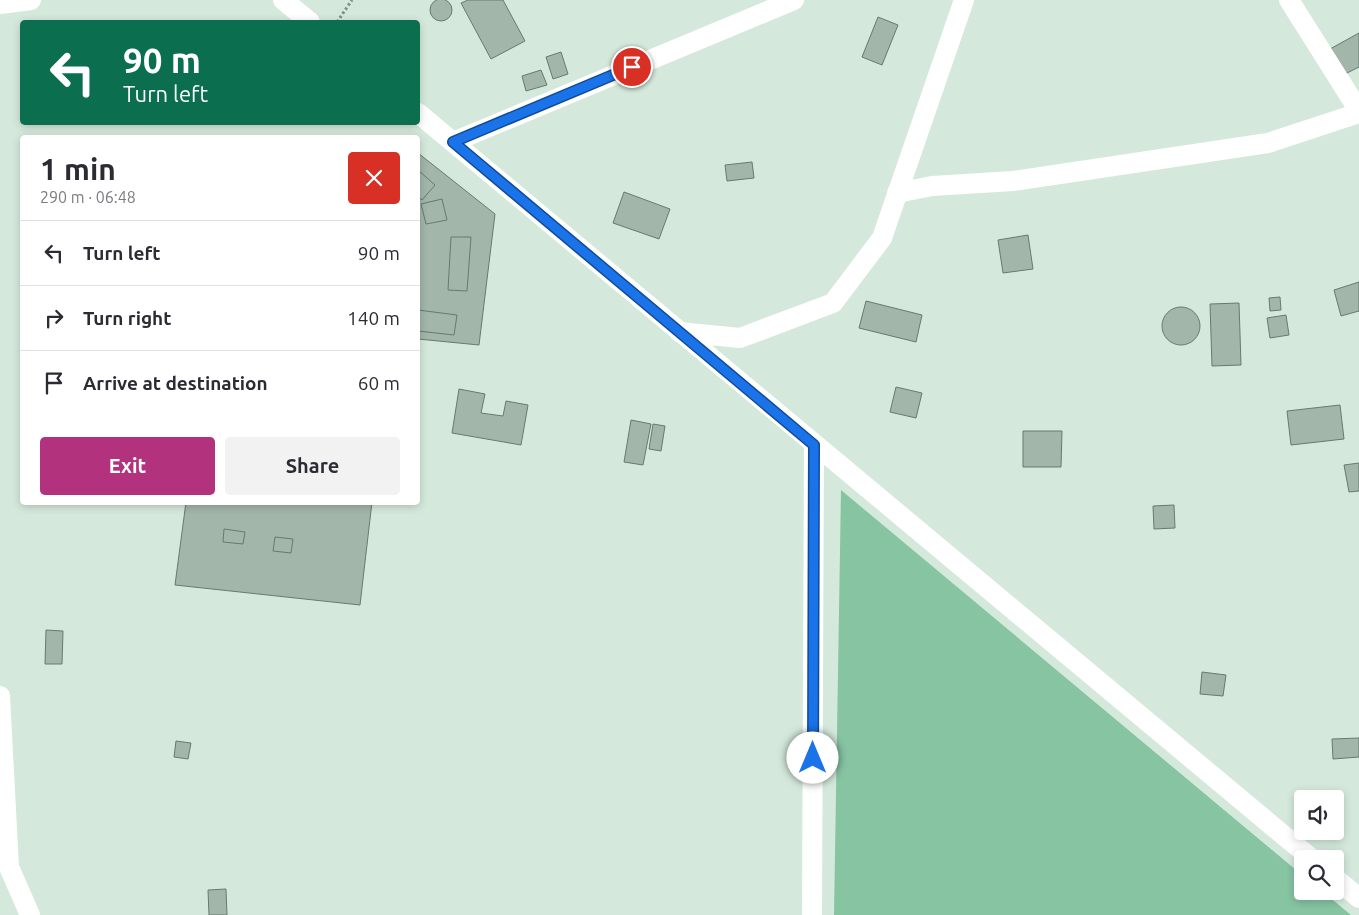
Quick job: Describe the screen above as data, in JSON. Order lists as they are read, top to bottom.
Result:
{
  "page": {
    "turn": ["90 m", "Turn left"],
    "heading": ["1 min", "290 m · 06:48"],
    "list": [
      {
        "name": "Turn left",
        "value": "90 m"
      },
      {
        "name": "Turn right",
        "value": "140 m"
      },
      {
        "name": "Arrive at destination",
        "value": "60 m"
      }
    ],
    "buttons": ["Exit", "Share"]
  }
}
